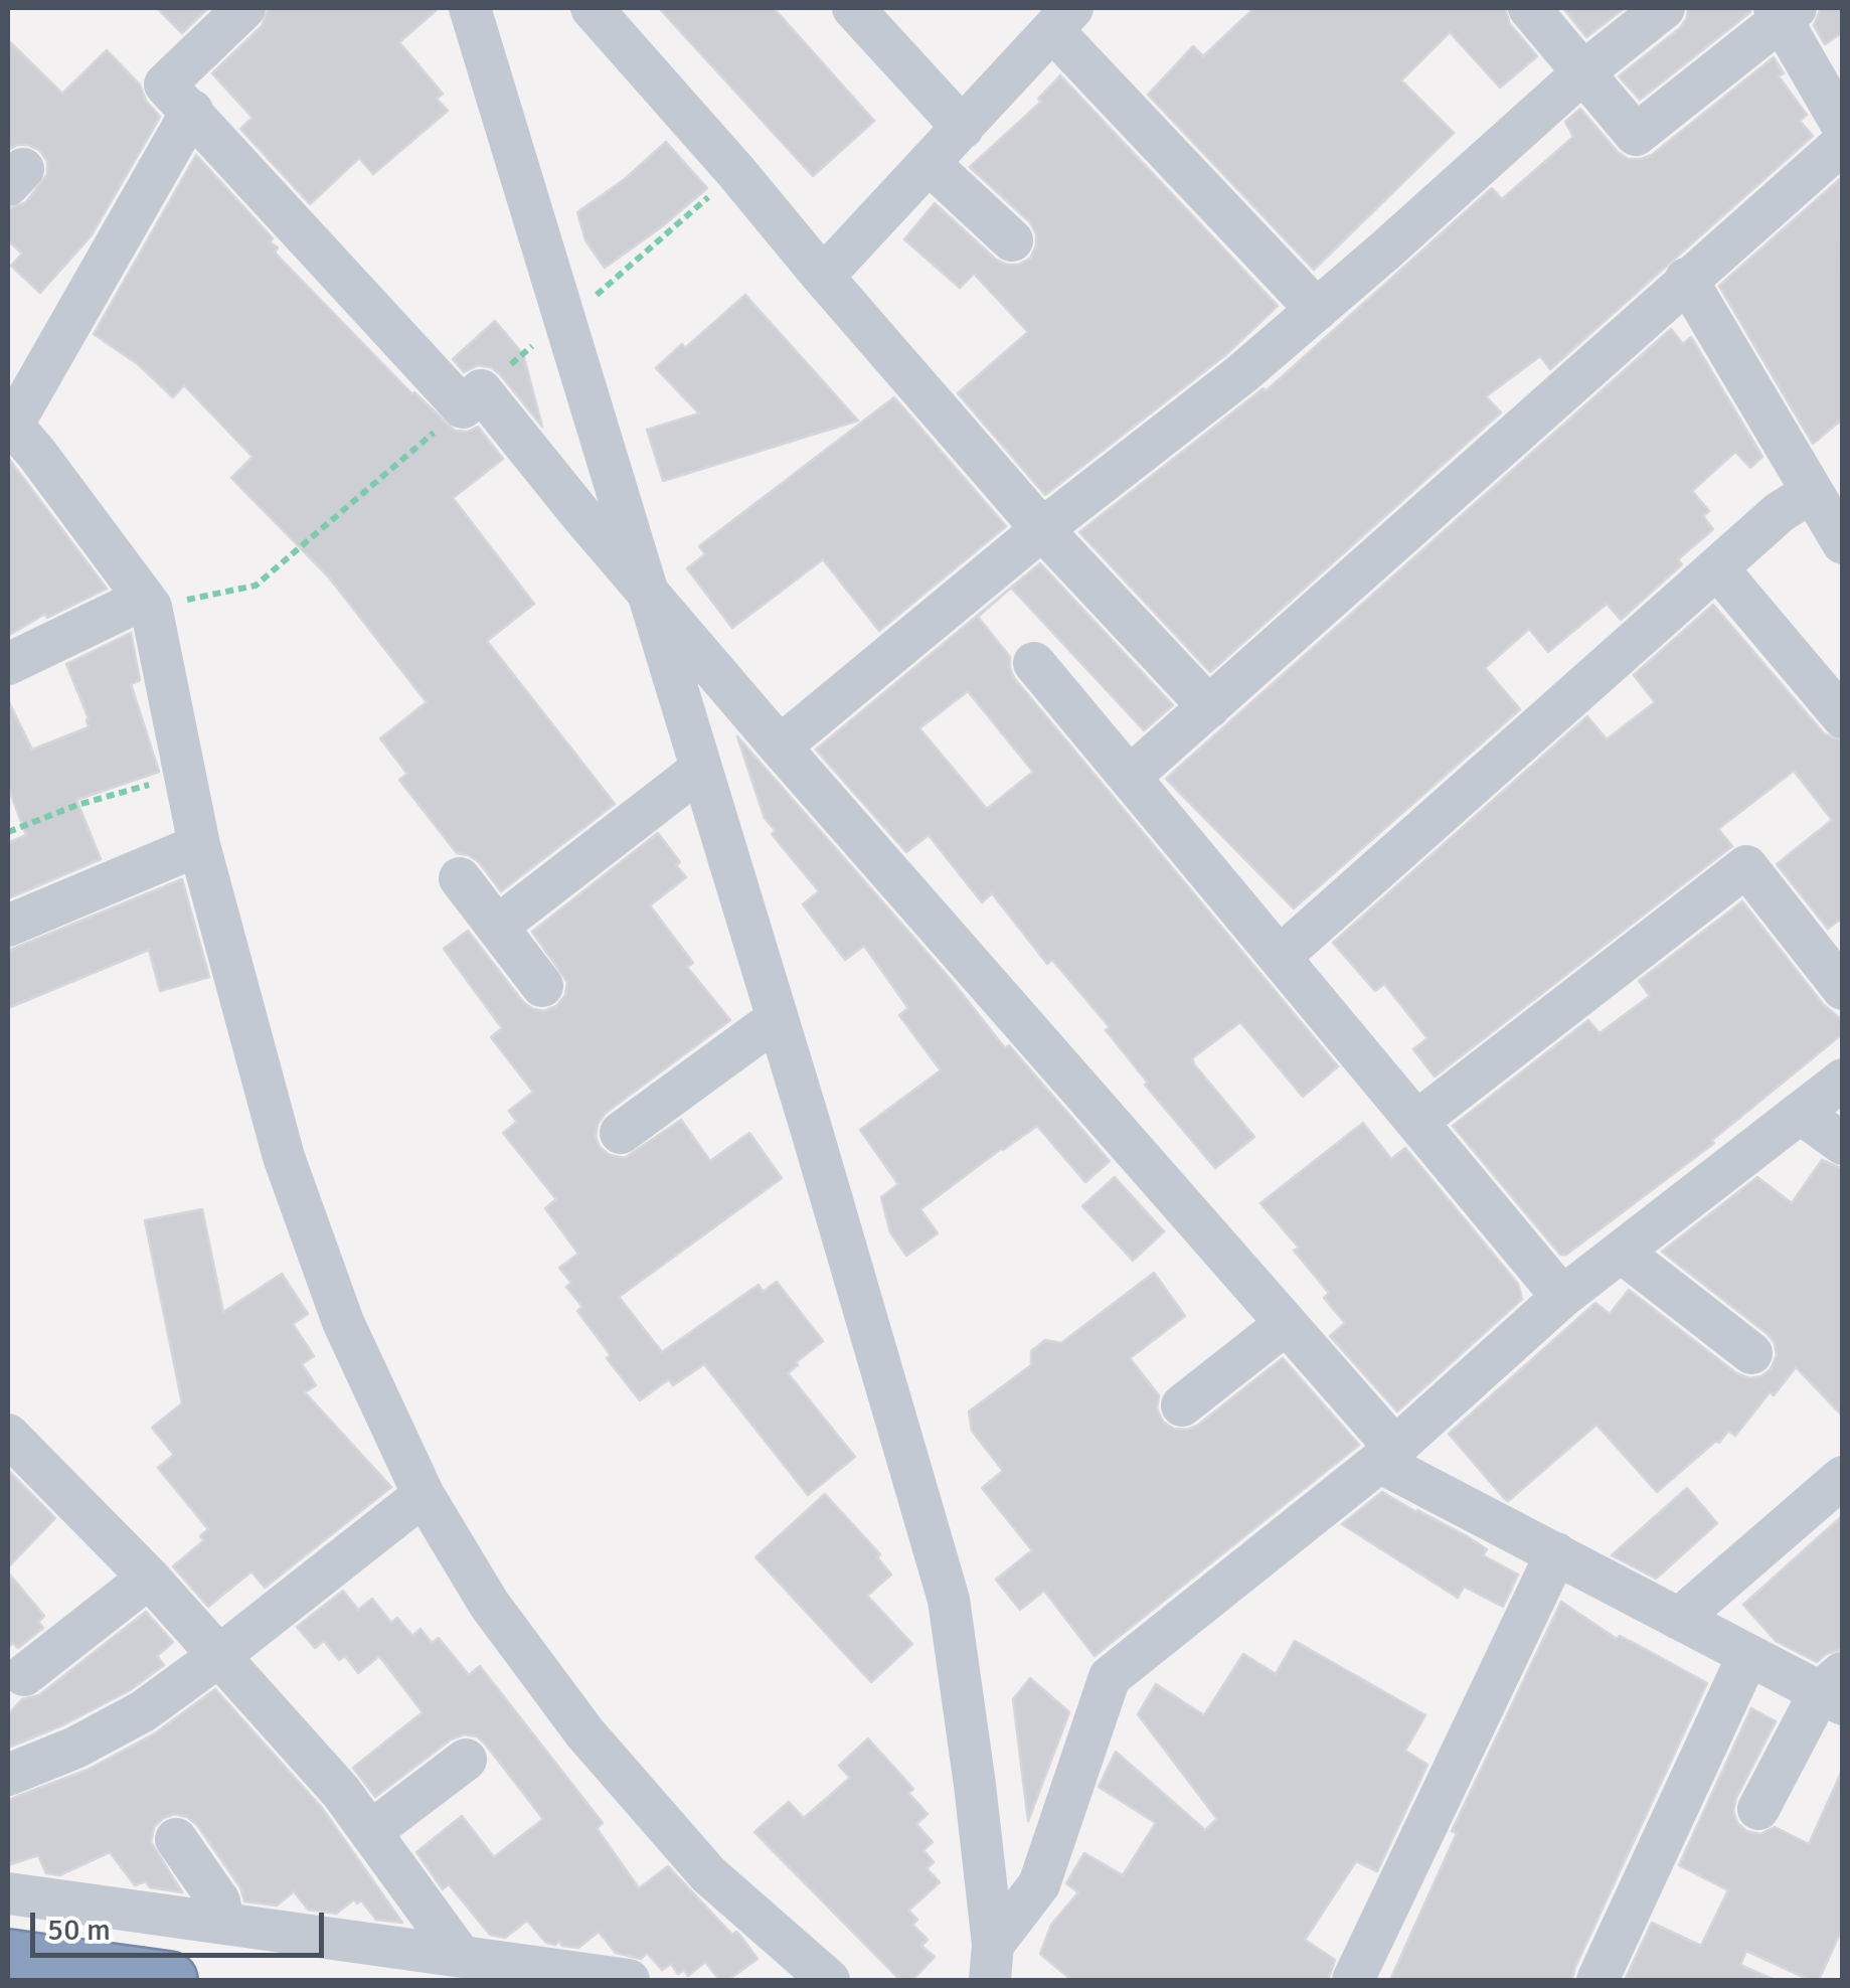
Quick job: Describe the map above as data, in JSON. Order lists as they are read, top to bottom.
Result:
{
  "scale_bar": "50 m"
}
